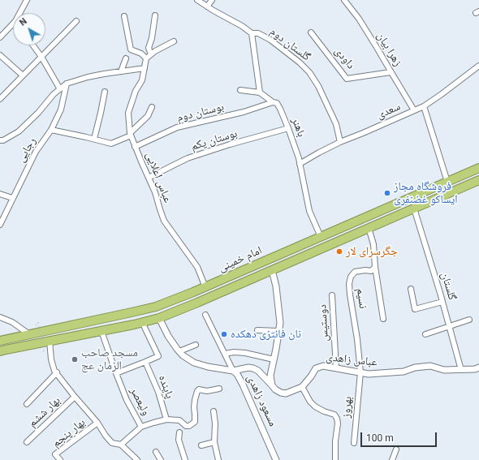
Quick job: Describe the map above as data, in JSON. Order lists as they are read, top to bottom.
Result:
{
  "streets": {
    "highway": ["امام خمینی"],
    "street": [
      "گلستان دوم",
      "زهرا بیان",
      "داودی",
      "سعدی",
      "بوستان دوم",
      "باهنر",
      "بوستان یکم",
      "رجایی",
      "عباس اعلایی",
      "گلستان",
      "نسیم",
      "دوستیس",
      "عباس زاهدی",
      "پاینده",
      "مسعود زاهدی",
      "ولیعصر",
      "بهروز",
      "بهار ششم",
      "بهار پنجم"
    ]
  },
  "crossings": [
    ["گلستان دوم", "سعدی"],
    ["زهرا بیان", "داودی"],
    ["زهرا بیان", "سعدی"],
    ["سعدی", "باهنر"],
    ["بوستان دوم", "باهنر"],
    ["بوستان دوم", "عباس اعلایی"],
    ["باهنر", "بوستان یکم"],
    ["باهنر", "امام خمینی"],
    ["بوستان یکم", "عباس اعلایی"],
    ["عباس اعلایی", "امام خمینی"],
    ["امام خمینی", "گلستان"],
    ["امام خمینی", "مسعود زاهدی"],
    ["امام خمینی", "ولیعصر"],
    ["گلستان", "عباس زاهدی"],
    ["نسیم", "عباس زاهدی"],
    ["نسیم", "بهروز"],
    ["دوستیس", "عباس زاهدی"],
    ["عباس زاهدی", "بهروز"]
  ],
  "places": [
    "فروشگاه مجاز ایساکو غضنفری",
    "جگرسرای لار",
    "نان فانتزی دهکده",
    "مسجد صاحب الزمان عج"
  ],
  "scale_bar": "100 m",
  "north": "top left"
}
